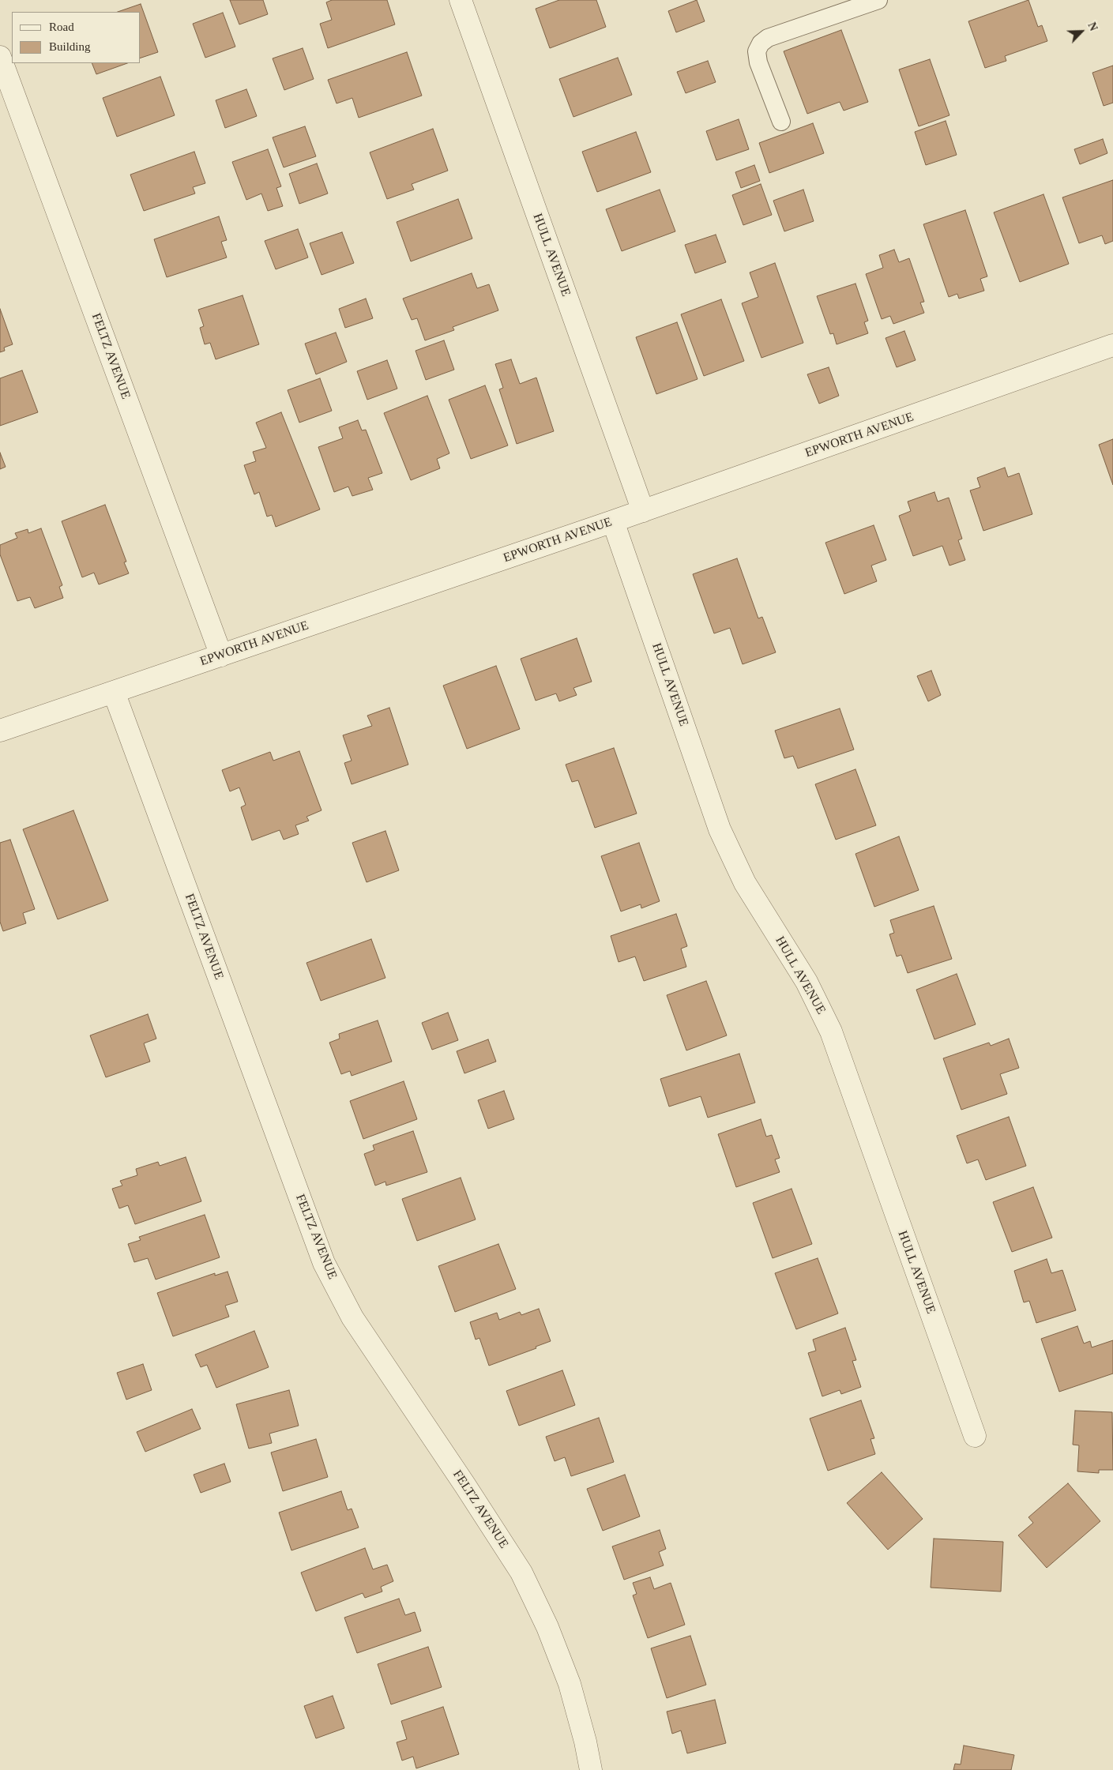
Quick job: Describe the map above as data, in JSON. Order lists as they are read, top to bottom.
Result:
{
  "streets": {
    "street": ["HULL AVENUE", "FELTZ AVENUE", "EPWORTH AVENUE"]
  },
  "crossings": [
    ["HULL AVENUE", "EPWORTH AVENUE"],
    ["FELTZ AVENUE", "EPWORTH AVENUE"]
  ],
  "legend": ["Road", "Building"],
  "north": "top right"
}
